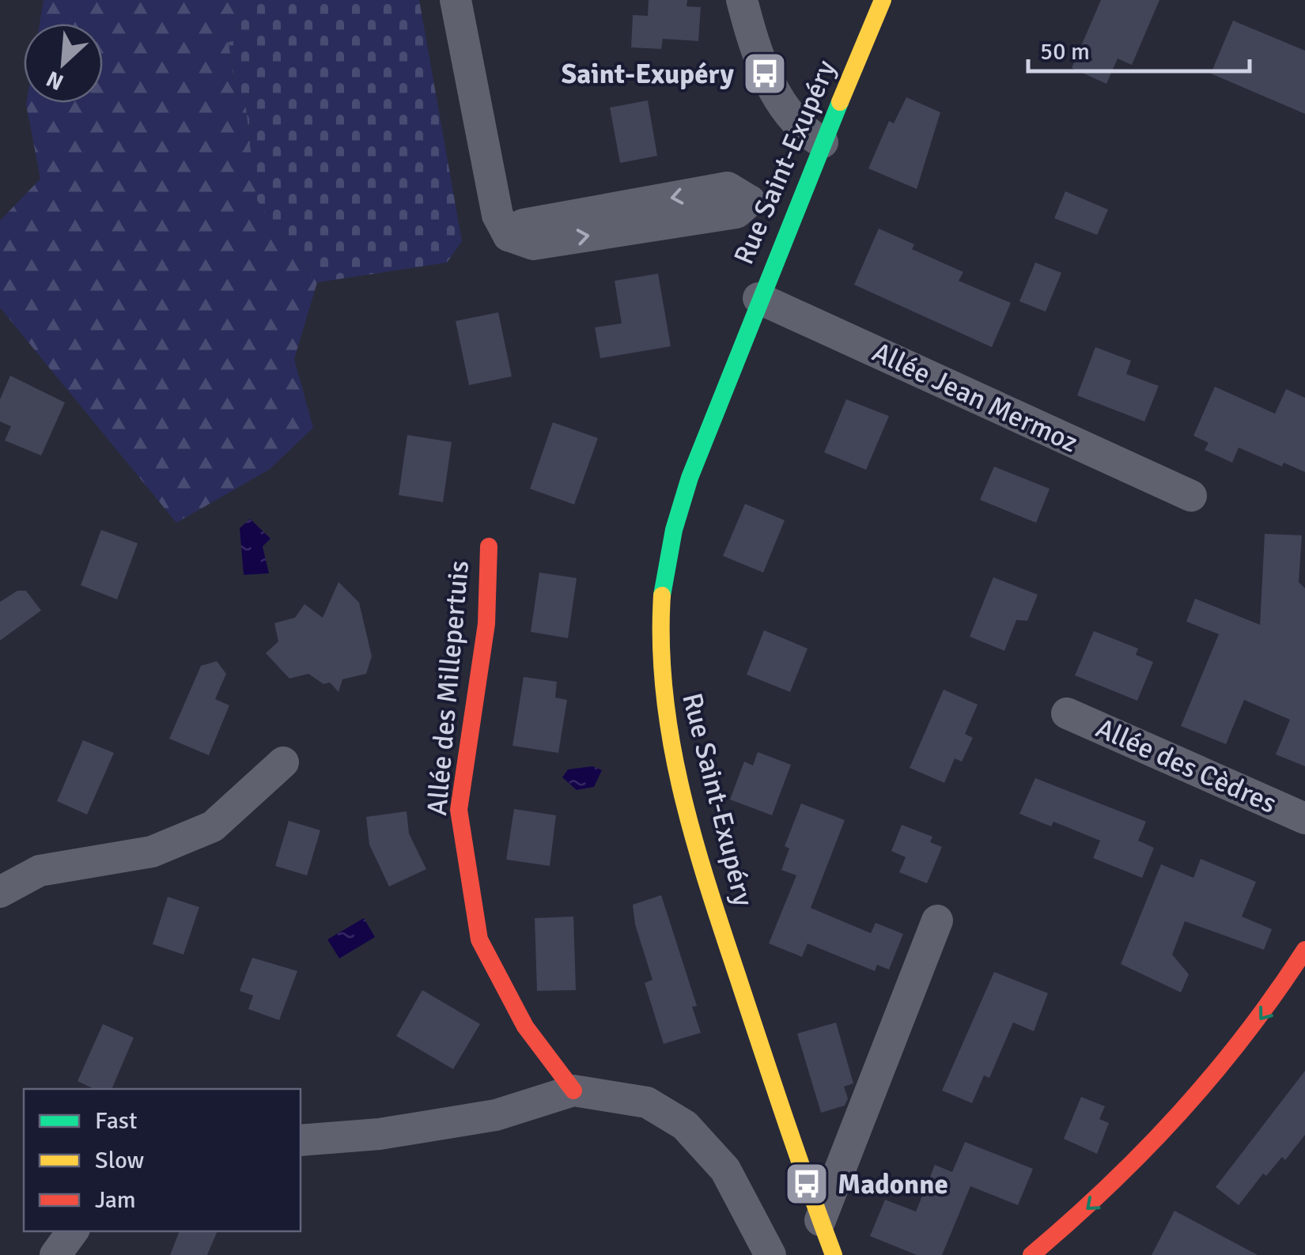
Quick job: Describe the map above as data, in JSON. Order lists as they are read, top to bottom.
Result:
{
  "streets": {
    "street": [
      "Rue Saint-Exupéry",
      "Allée Jean Mermoz",
      "Allée des Millepertuis",
      "Allée des Cèdres"
    ]
  },
  "crossings": [
    ["Rue Saint-Exupéry", "Allée Jean Mermoz"]
  ],
  "places": {
    "bus stop": ["Saint-Exupéry", "Madonne"]
  },
  "legend": ["Fast", "Slow", "Jam"],
  "scale_bar": "50 m",
  "north": "bottom left"
}
